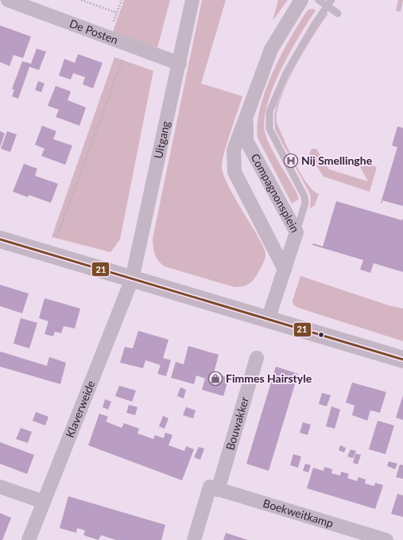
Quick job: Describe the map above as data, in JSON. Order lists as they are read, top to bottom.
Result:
{
  "streets": {
    "street": [
      "De Posten",
      "Uitgang",
      "Compagnonsplein",
      "Klaverweide",
      "Bouwakker",
      "Boekweitkamp"
    ]
  },
  "crossings": [
    ["De Posten", "Uitgang"],
    ["Uitgang", "Klaverweide"],
    ["Bouwakker", "Boekweitkamp"]
  ],
  "places": {
    "hospital": ["Nij Smellinghe"],
    "shop": ["Fimmes Hairstyle"]
  },
  "lines": ["transit line 21"]
}
